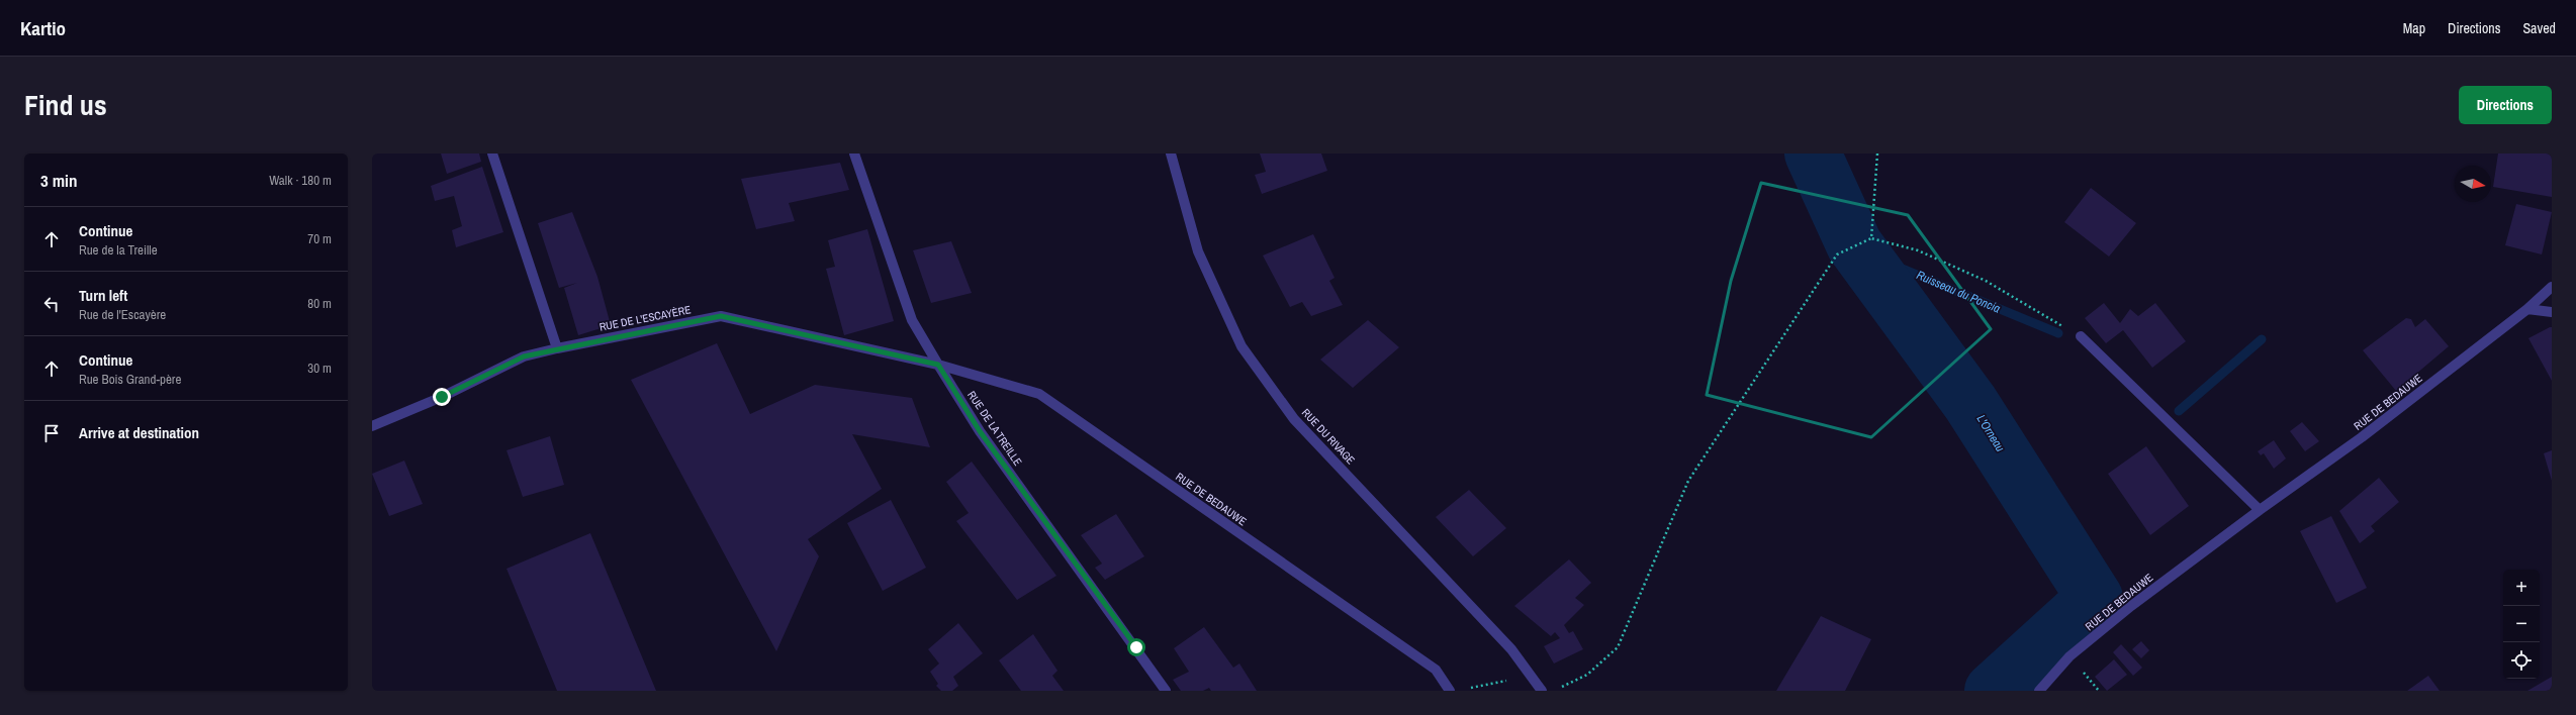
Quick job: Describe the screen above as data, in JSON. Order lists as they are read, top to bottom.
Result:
{
  "streets": {
    "street": [
      "RUE DE L'ESCAYÈRE",
      "RUE DE BEDAUWE",
      "RUE DE LA TREILLE",
      "RUE DU RIVAGE"
    ]
  },
  "crossings": [
    ["RUE DE L'ESCAYÈRE", "RUE DE BEDAUWE"],
    ["RUE DE L'ESCAYÈRE", "RUE DE LA TREILLE"],
    ["RUE DE BEDAUWE", "RUE DE LA TREILLE"]
  ],
  "water": ["Ruisseau du Poncia", "L'Orneau"],
  "north": "right",
  "page": {
    "header": "Kartio",
    "nav": ["Map", "Directions", "Saved"],
    "title": "Find us",
    "buttons": "Directions",
    "heading": ["3 min", "Walk · 180 m"],
    "list": [
      ["Continue", "Rue de la Treille", "70 m"],
      ["Turn left", "Rue de l'Escayère", "80 m"],
      ["Continue", "Rue Bois Grand-père", "30 m"],
      "Arrive at destination"
    ],
    "map_buttons": ["+", "−"]
  }
}
